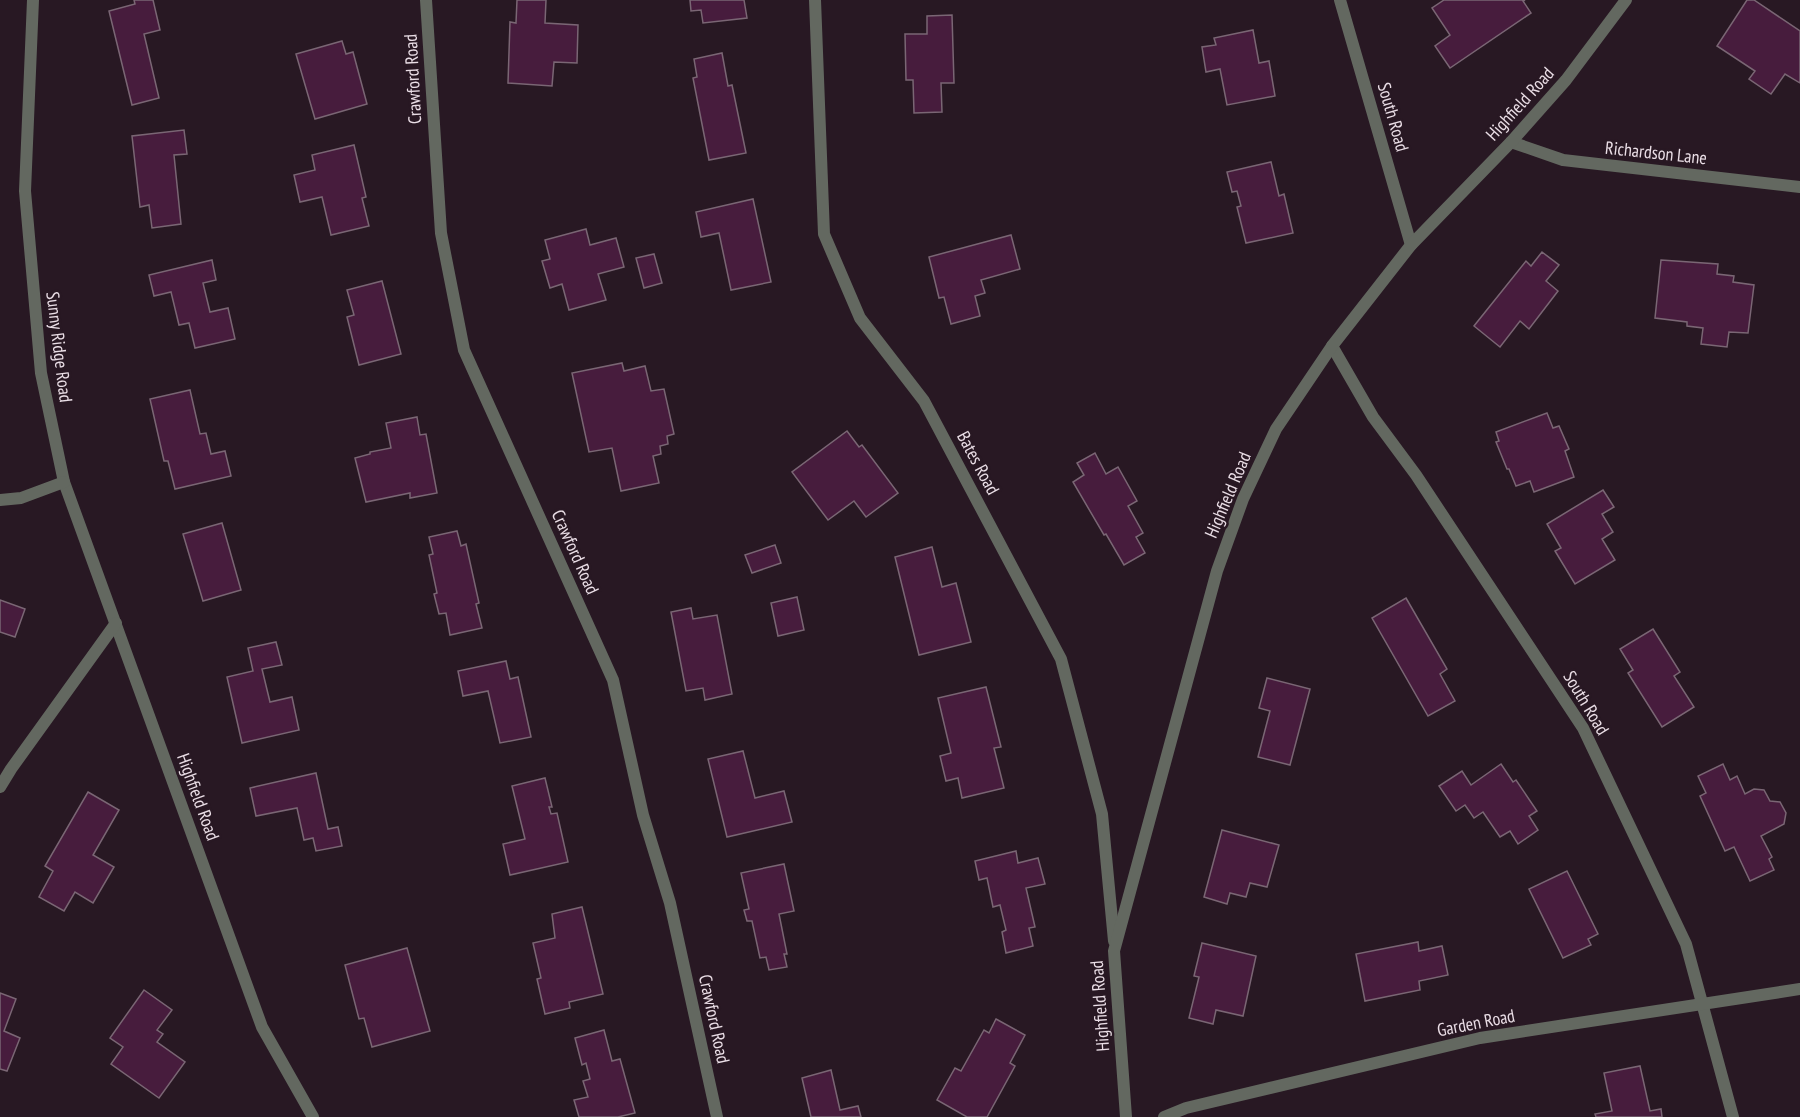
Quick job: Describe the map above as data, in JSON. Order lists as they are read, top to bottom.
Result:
{
  "streets": {
    "street": [
      "Crawford Road",
      "Highfield Road",
      "South Road",
      "Richardson Lane",
      "Sunny Ridge Road",
      "Bates Road",
      "Garden Road"
    ]
  },
  "crossings": [
    ["Highfield Road", "South Road"],
    ["Highfield Road", "Richardson Lane"],
    ["Highfield Road", "Sunny Ridge Road"],
    ["Highfield Road", "Bates Road"],
    ["South Road", "Garden Road"]
  ]
}
